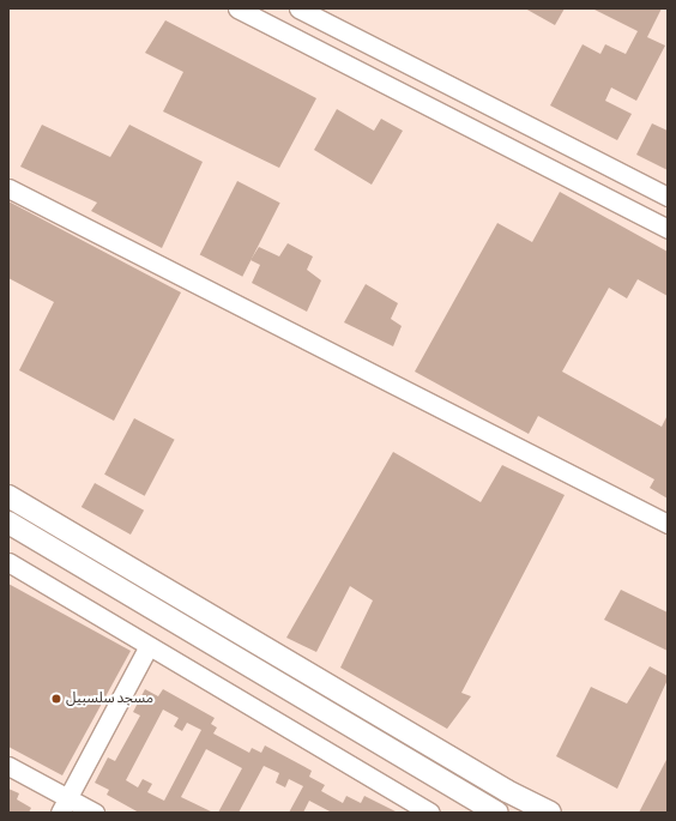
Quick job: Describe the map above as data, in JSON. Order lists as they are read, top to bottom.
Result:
{
  "places": ["مسجد سلسبيل"]
}
